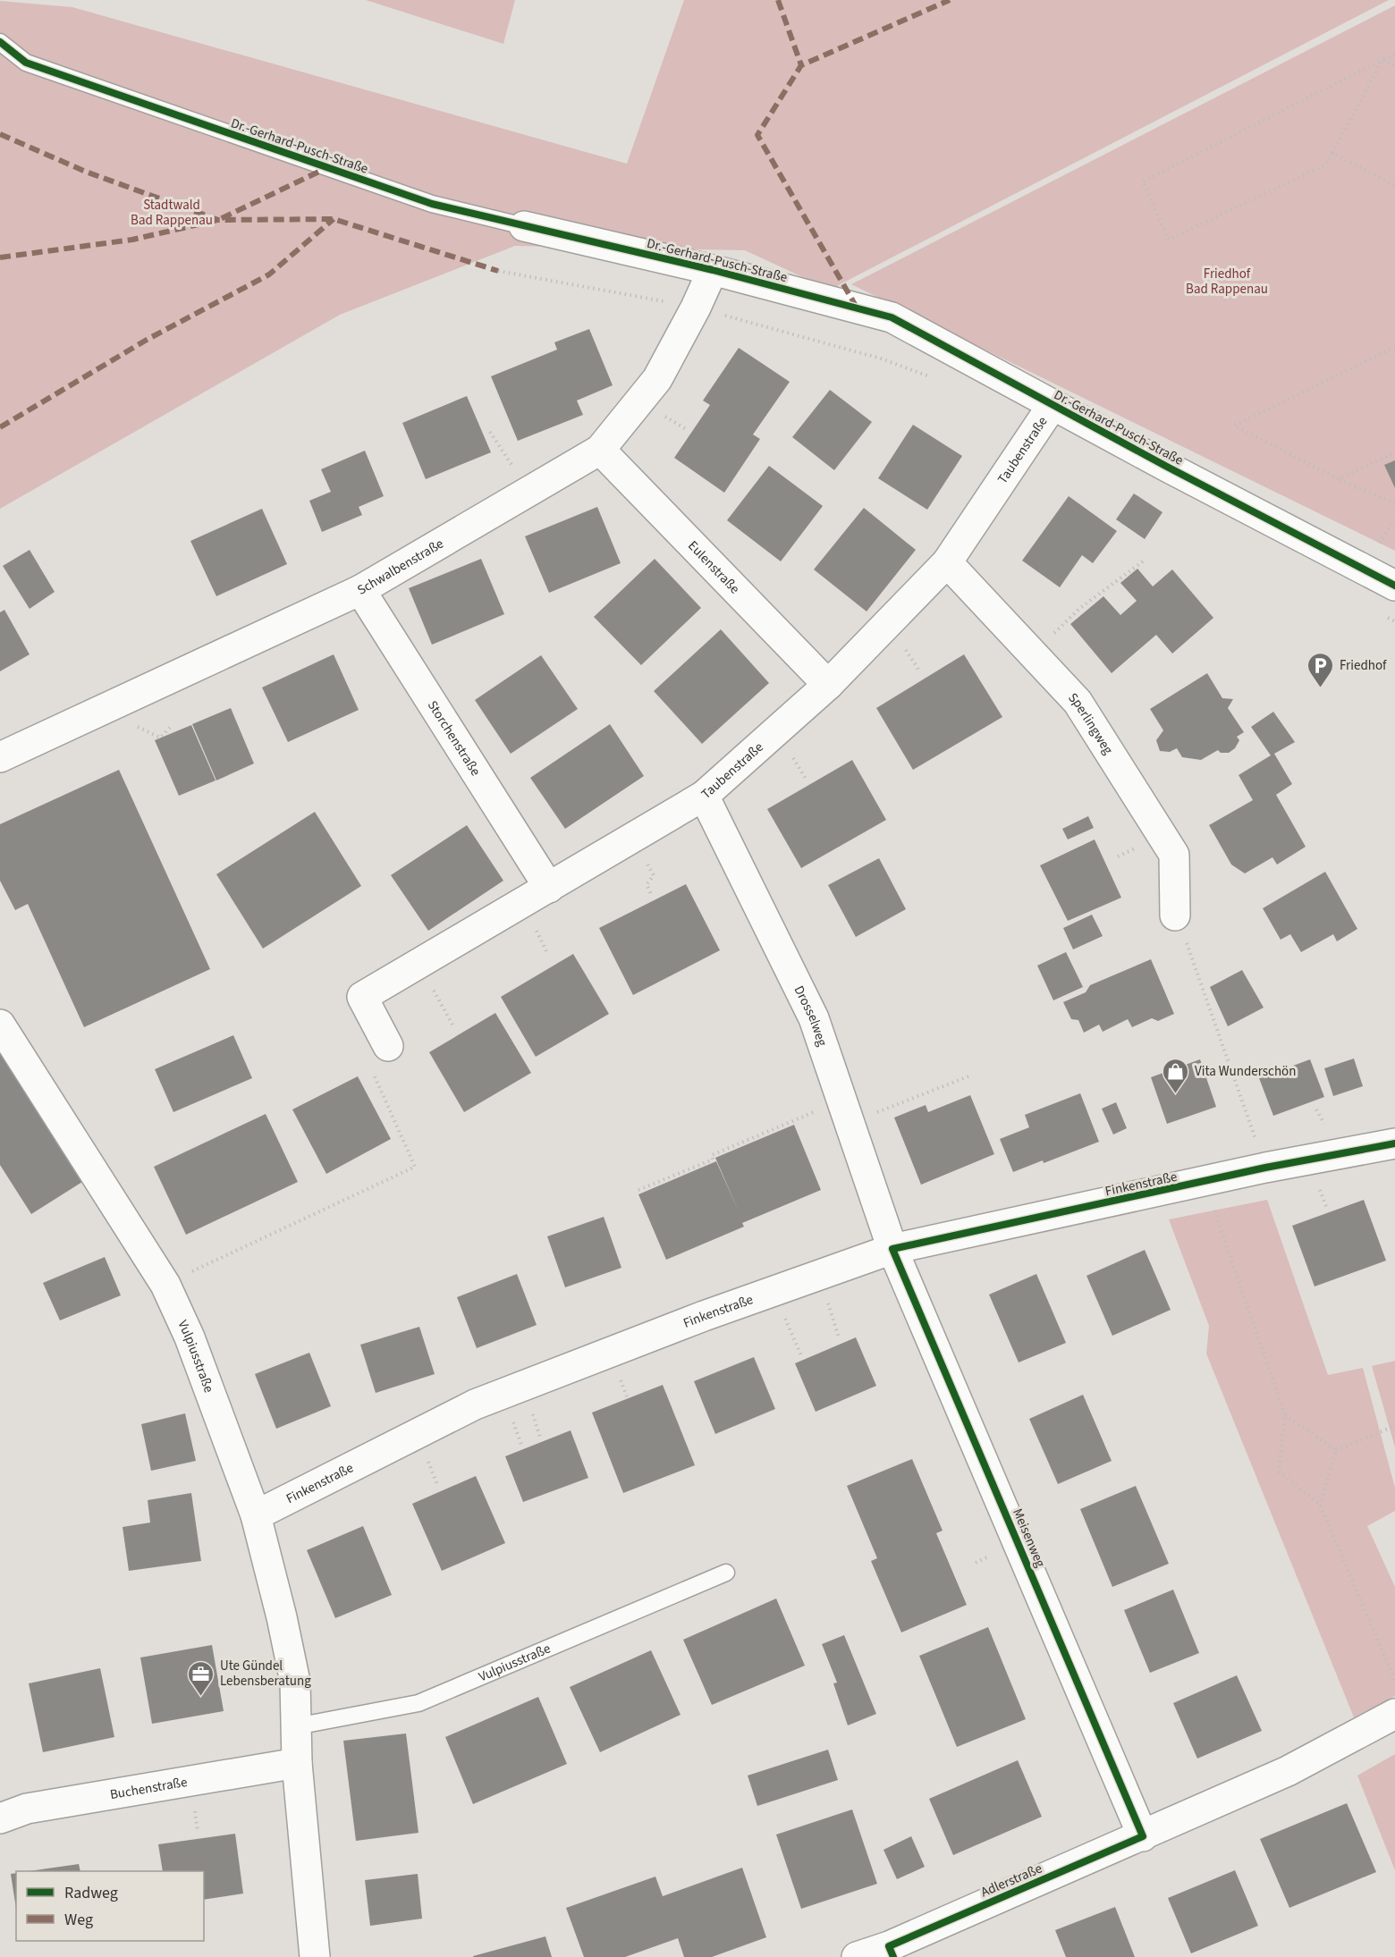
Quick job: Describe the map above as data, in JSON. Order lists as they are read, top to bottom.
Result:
{
  "streets": {
    "street": [
      "Dr.-Gerhard-Pusch-Straße",
      "Taubenstraße",
      "Schwalbenstraße",
      "Eulenstraße",
      "Sperlingweg",
      "Storchenstraße",
      "Drosselweg",
      "Finkenstraße",
      "Vulpiusstraße",
      "Meisenweg",
      "Buchenstraße",
      "Adlerstraße"
    ]
  },
  "crossings": [
    ["Dr.-Gerhard-Pusch-Straße", "Taubenstraße"],
    ["Dr.-Gerhard-Pusch-Straße", "Schwalbenstraße"],
    ["Taubenstraße", "Eulenstraße"],
    ["Taubenstraße", "Sperlingweg"],
    ["Taubenstraße", "Storchenstraße"],
    ["Taubenstraße", "Drosselweg"],
    ["Schwalbenstraße", "Eulenstraße"],
    ["Schwalbenstraße", "Storchenstraße"],
    ["Drosselweg", "Finkenstraße"],
    ["Drosselweg", "Meisenweg"],
    ["Finkenstraße", "Vulpiusstraße"],
    ["Finkenstraße", "Meisenweg"],
    ["Vulpiusstraße", "Buchenstraße"],
    ["Meisenweg", "Adlerstraße"]
  ],
  "parks": ["Stadtwald Bad Rappenau", "Friedhof Bad Rappenau"],
  "places": {
    "parking": ["Friedhof"],
    "shop": ["Vita Wunderschön"],
    "office": ["Ute Gündel Lebensberatung"]
  },
  "legend": ["Radweg", "Weg"]
}
